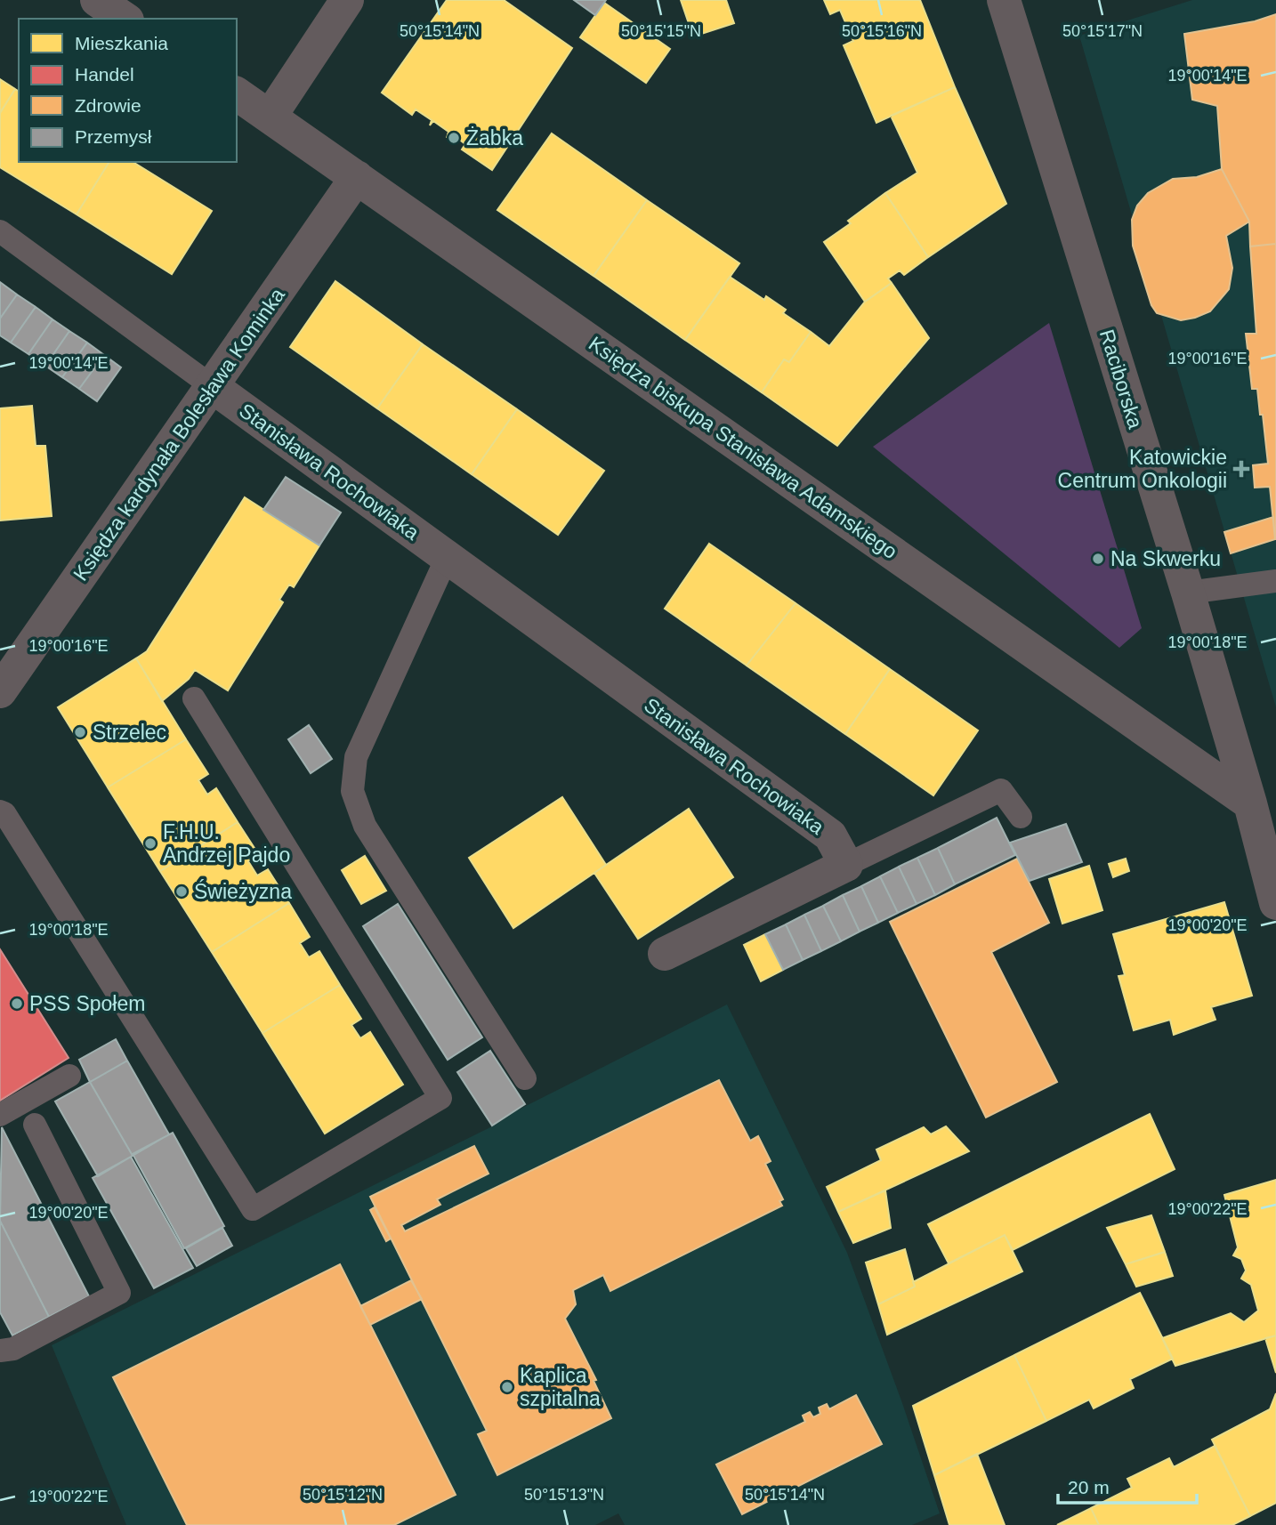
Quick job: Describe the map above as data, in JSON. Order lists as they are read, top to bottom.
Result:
{
  "streets": {
    "street": [
      "Raciborska",
      "Księdza kardynała Bolesława Kominka",
      "Księdza biskupa Stanisława Adamskiego",
      "Stanisława Rochowiaka"
    ]
  },
  "crossings": [
    ["Raciborska", "Księdza biskupa Stanisława Adamskiego"],
    ["Księdza kardynała Bolesława Kominka", "Księdza biskupa Stanisława Adamskiego"],
    ["Księdza kardynała Bolesława Kominka", "Stanisława Rochowiaka"]
  ],
  "places": {
    "other": [
      "Żabka",
      "Na Skwerku",
      "Strzelec",
      "F.H.U. Andrzej Pajdo",
      "Świeżyzna",
      "PSS Społem",
      "Kaplica szpitalna"
    ],
    "health": ["Katowickie Centrum Onkologii"]
  },
  "legend": [
    "Mieszkania",
    "Handel",
    "Zdrowie",
    "Przemysł"
  ],
  "scale_bar": "20 m",
  "coordinates": [
    "50°15'14\"N",
    "50°15'15\"N",
    "50°15'16\"N",
    "50°15'17\"N",
    "19°00'14\"E",
    "19°00'16\"E",
    "19°00'18\"E",
    "19°00'20\"E",
    "19°00'22\"E",
    "50°15'12\"N",
    "50°15'13\"N"
  ]
}
